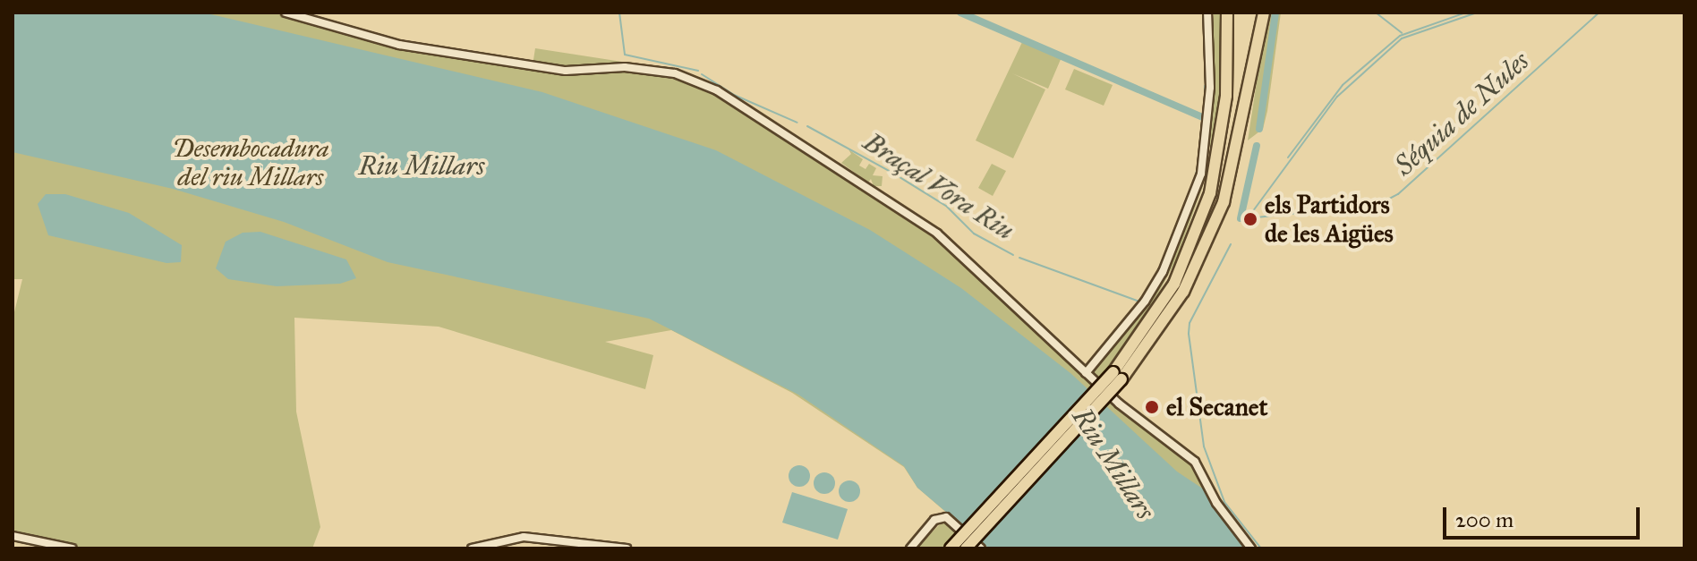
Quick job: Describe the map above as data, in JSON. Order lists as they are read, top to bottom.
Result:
{
  "water": ["Séquia de Nules", "Riu Millars", "Braçal Vora Riu"],
  "parks": ["Desembocadura del riu Millars"],
  "places": ["els Partidors de les Aigües", "el Secanet"],
  "scale_bar": "200 m"
}
